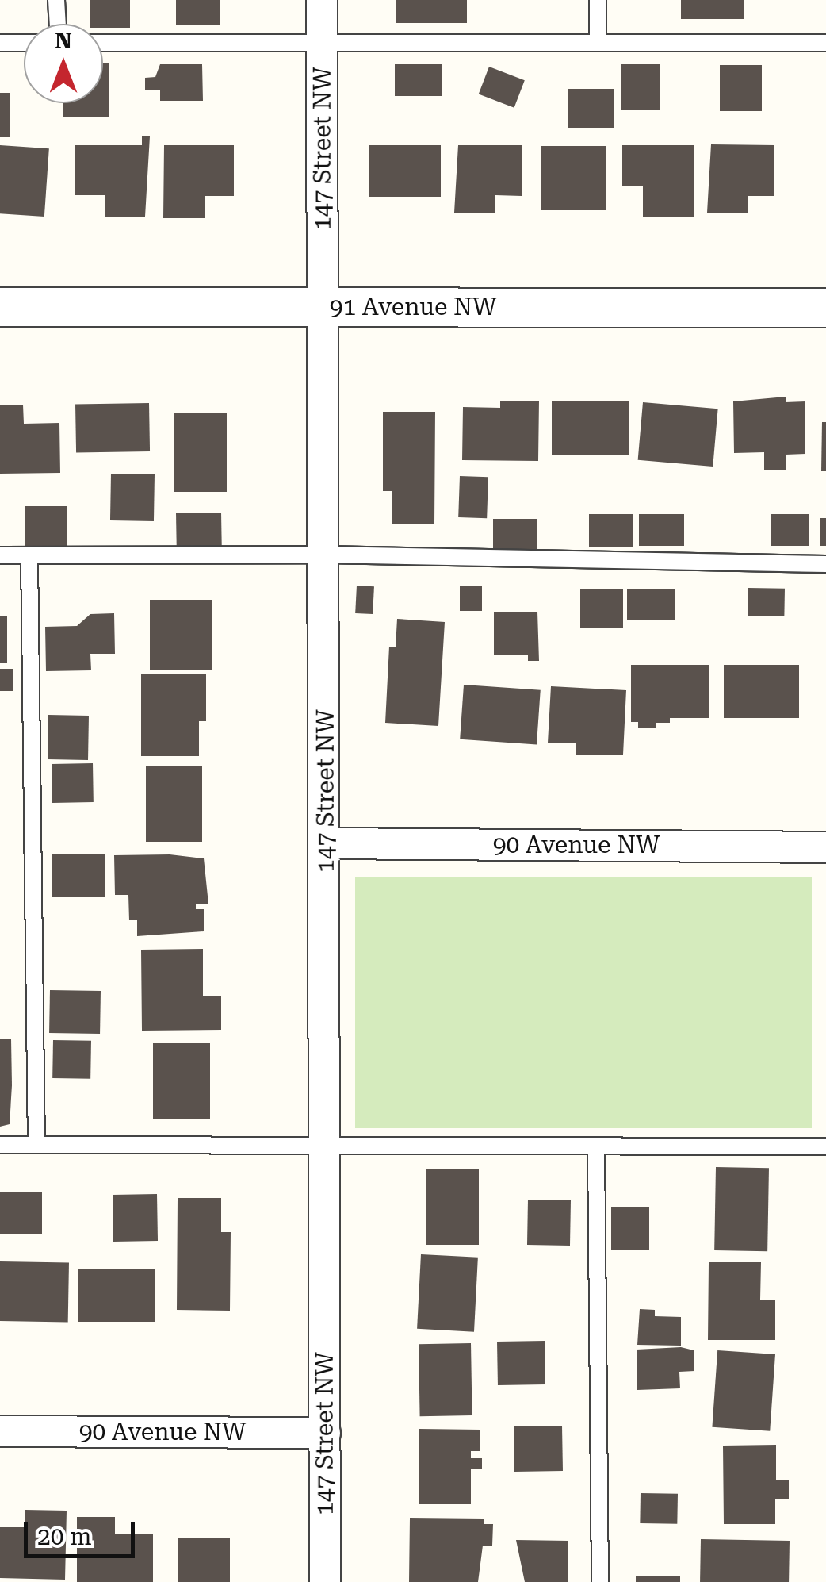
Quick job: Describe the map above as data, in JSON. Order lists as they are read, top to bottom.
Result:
{
  "streets": {
    "street": ["147 Street NW", "91 Avenue NW", "90 Avenue NW"]
  },
  "crossings": [
    ["147 Street NW", "91 Avenue NW"],
    ["147 Street NW", "90 Avenue NW"]
  ],
  "scale_bar": "20 m",
  "north": "top"
}
